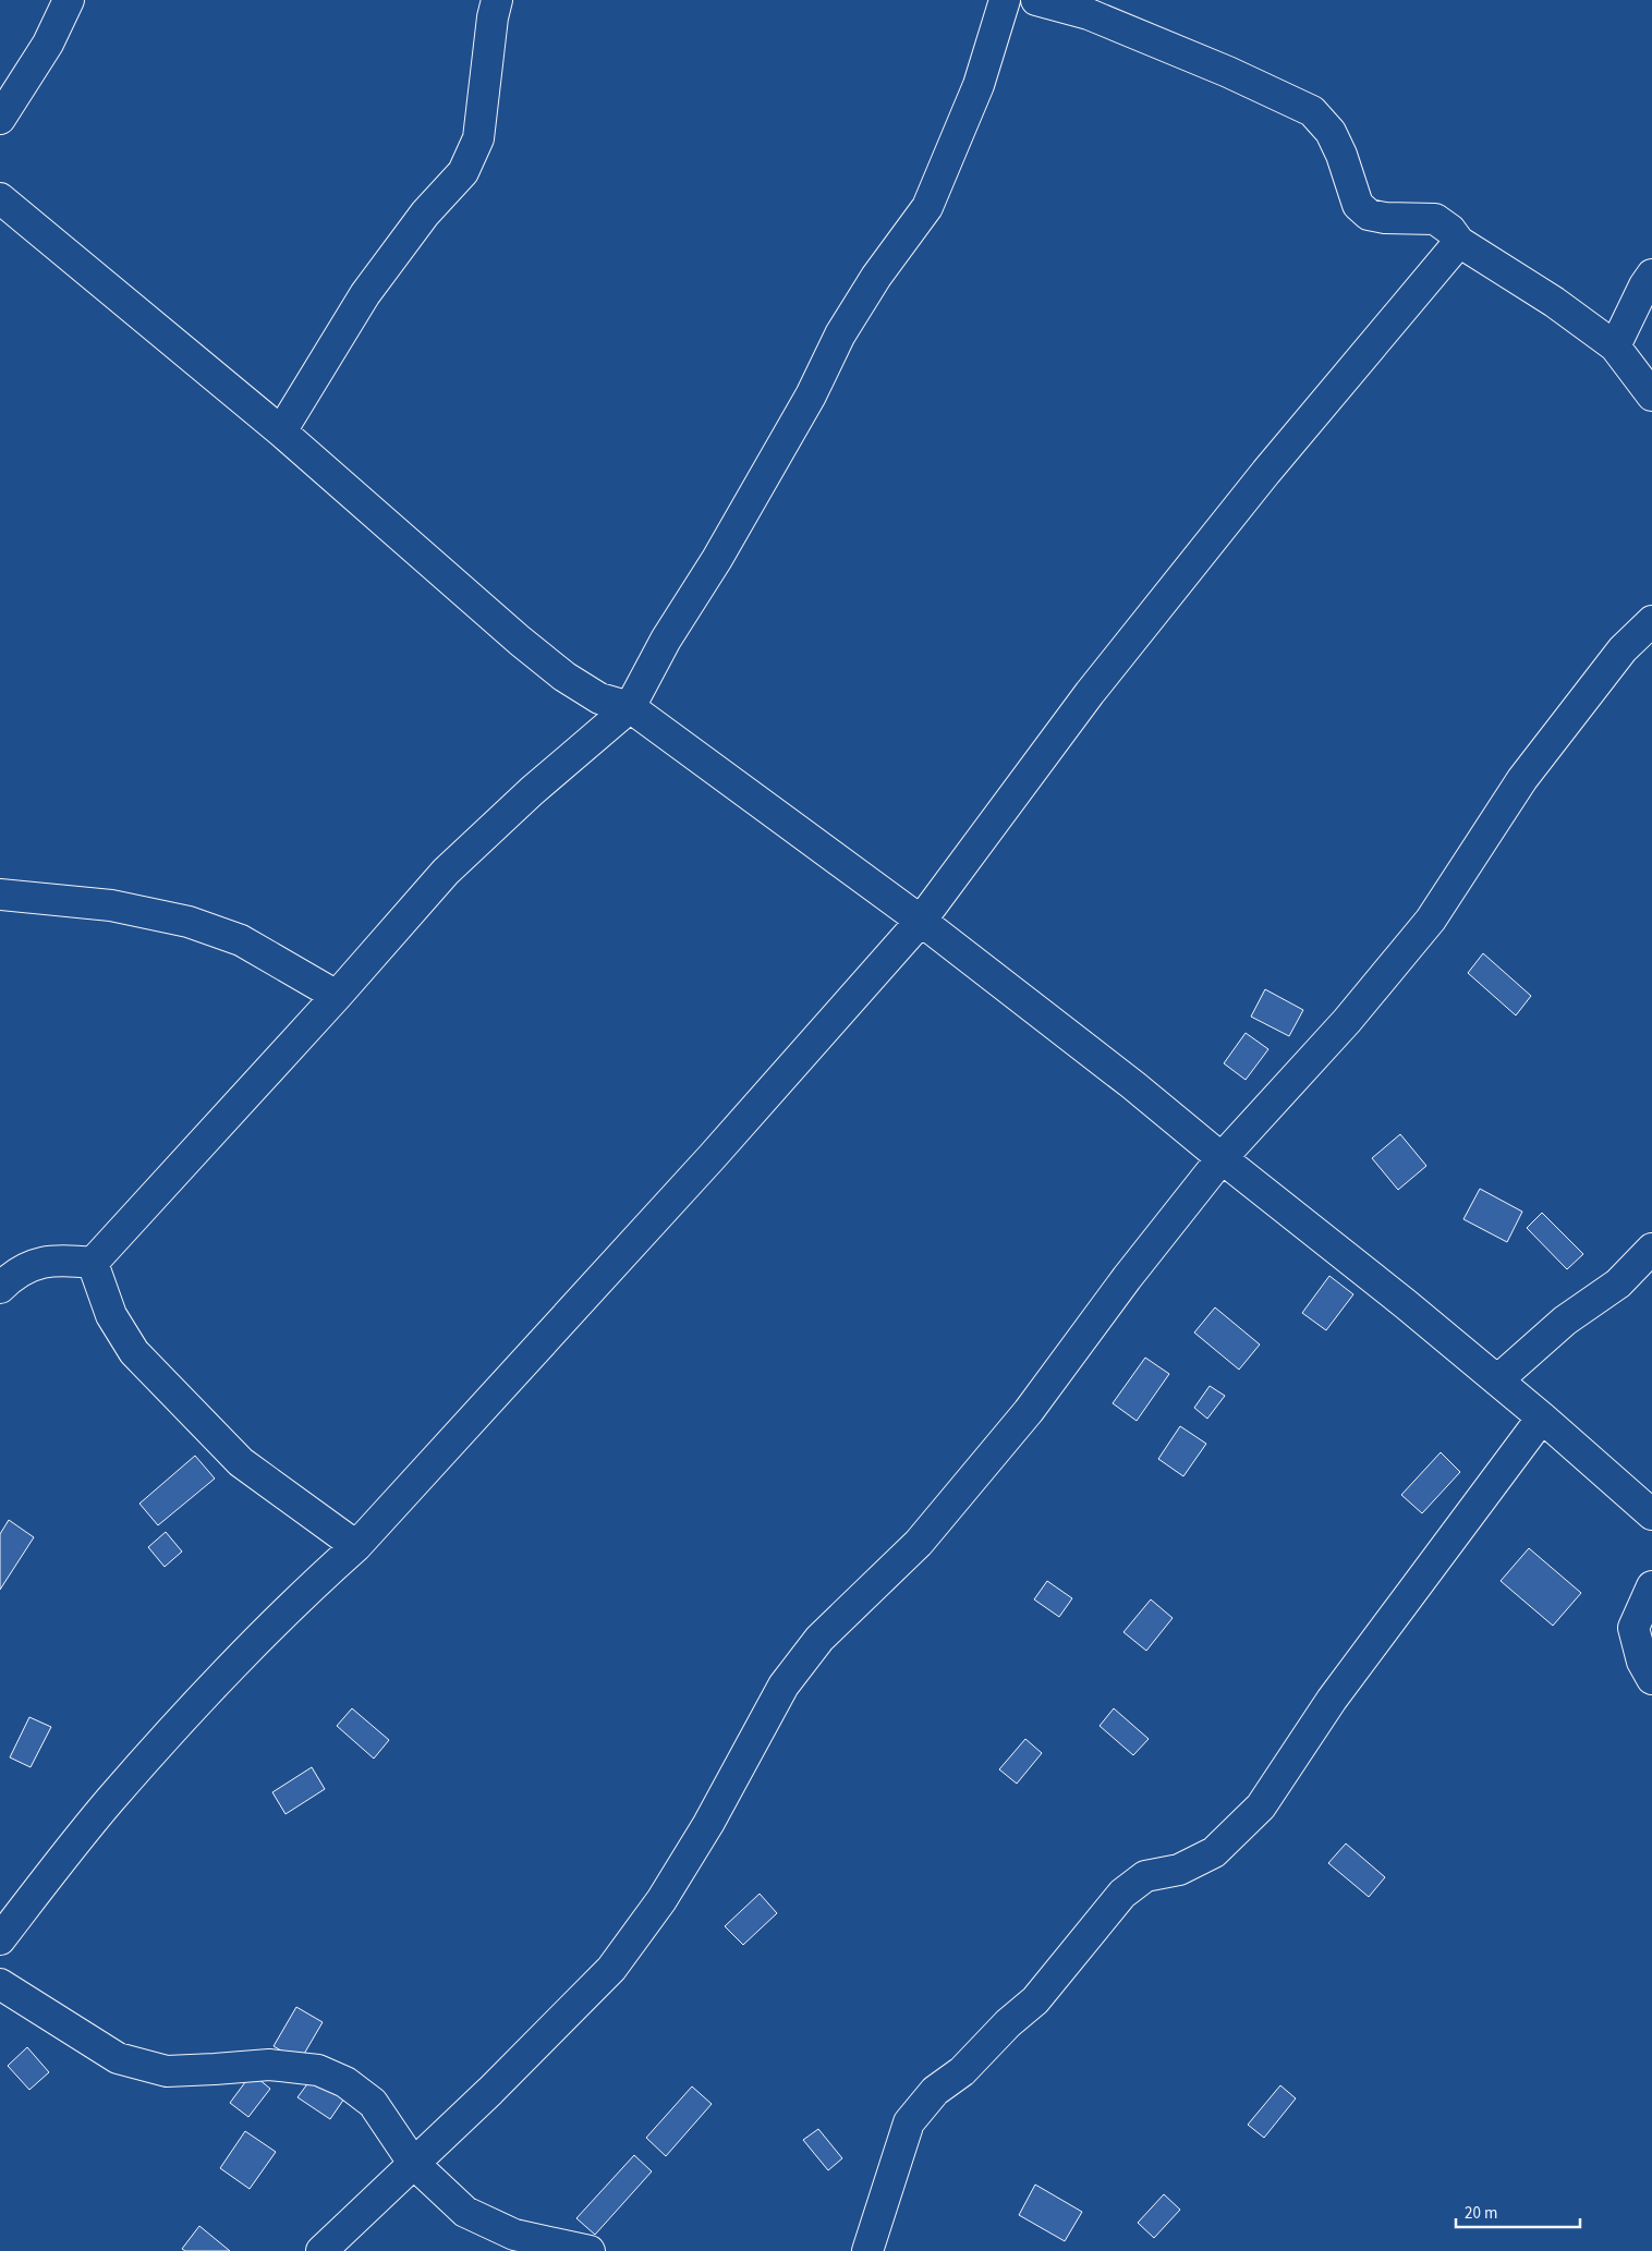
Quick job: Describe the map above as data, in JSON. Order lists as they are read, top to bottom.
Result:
{
  "scale_bar": "20 m"
}
